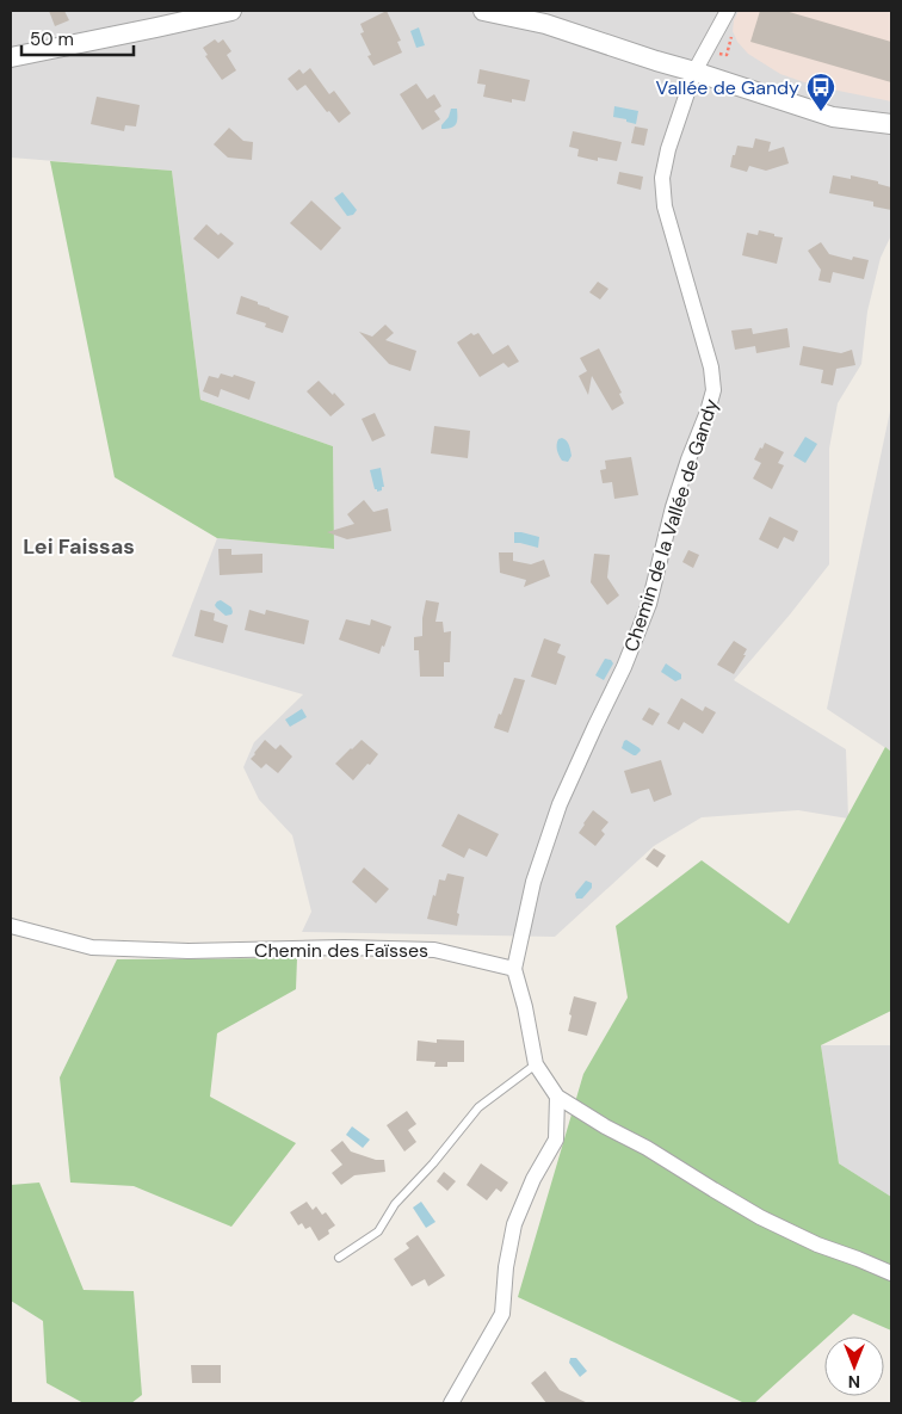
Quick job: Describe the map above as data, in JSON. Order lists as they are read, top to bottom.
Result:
{
  "streets": {
    "street": ["Chemin de la Vallée de Gandy", "Chemin des Faïsses"]
  },
  "crossings": [
    ["Chemin de la Vallée de Gandy", "Chemin des Faïsses"]
  ],
  "districts": ["Lei Faissas"],
  "places": {
    "bus stop": ["Vallée de Gandy"]
  },
  "scale_bar": "50 m",
  "north": "bottom"
}
